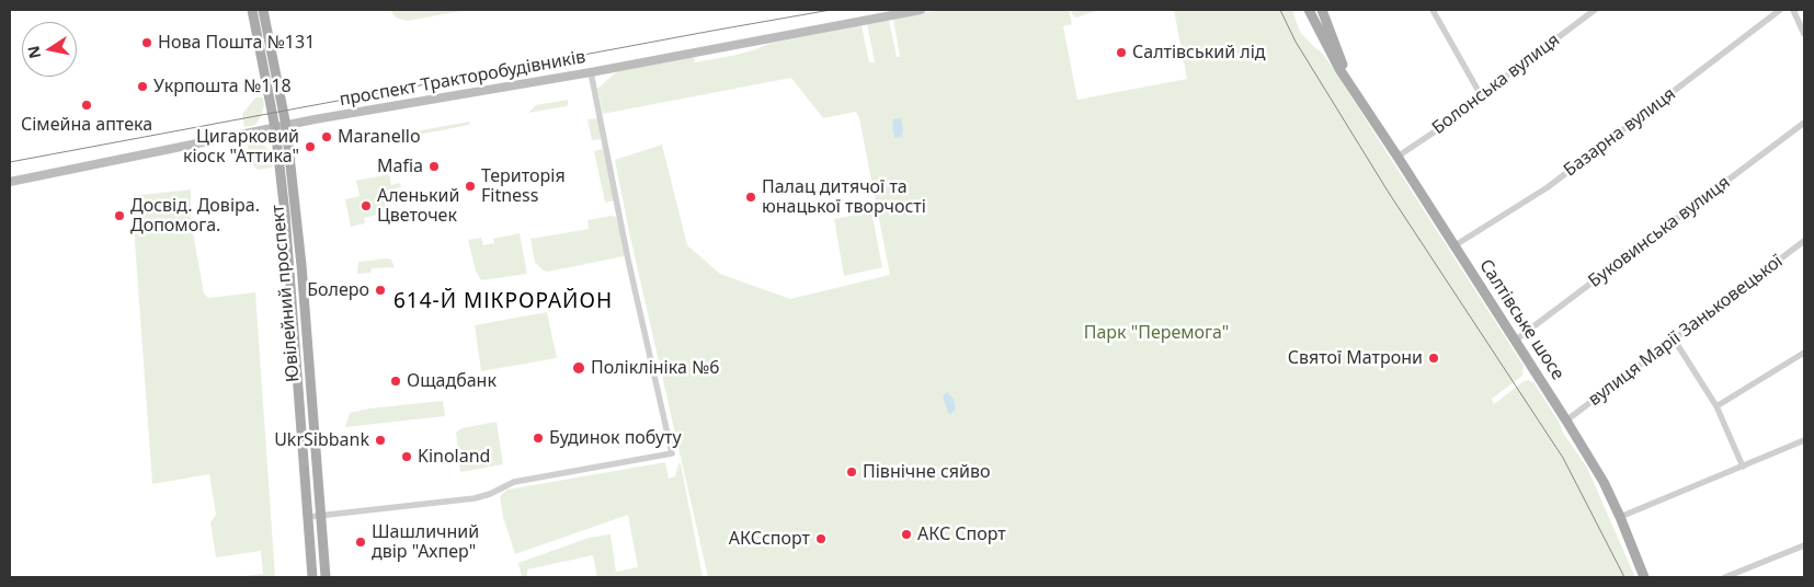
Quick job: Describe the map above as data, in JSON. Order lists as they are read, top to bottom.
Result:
{
  "streets": {
    "main road": ["проспект Тракторобудівників", "Ювілейний проспект", "Салтівське шосе"],
    "street": [
      "Болонська вулиця",
      "Базарна вулиця",
      "Буковинська вулиця",
      "вулиця Марії Заньковецької"
    ]
  },
  "crossings": [
    ["проспект Тракторобудівників", "Ювілейний проспект"],
    ["Болонська вулиця", "Салтівське шосе"],
    ["Базарна вулиця", "Салтівське шосе"],
    ["Буковинська вулиця", "Салтівське шосе"],
    ["Салтівське шосе", "вулиця Марії Заньковецької"]
  ],
  "districts": ["614-Й МІКРОРАЙОН"],
  "parks": ["Парк \"Перемога\""],
  "places": [
    "Нова Пошта №131",
    "Салтівський лід",
    "Укрпошта №118",
    "Сімейна аптека",
    "Maranello",
    "Цигарковий кіоск \"Аттика\"",
    "Mafia",
    "Територія Fitness",
    "Палац дитячої та юнацької творчості",
    "Аленький Цветочек",
    "Досвід. Довіра. Допомога.",
    "Болеро",
    "Святої Матрони",
    "Поліклініка №6",
    "Ощадбанк",
    "Будинок побуту",
    "UkrSibbank",
    "Kinoland",
    "Північне сяйво",
    "АКС Спорт",
    "АКСспорт",
    "Шашличний двір \"Ахпер\""
  ],
  "north": "left"
}
